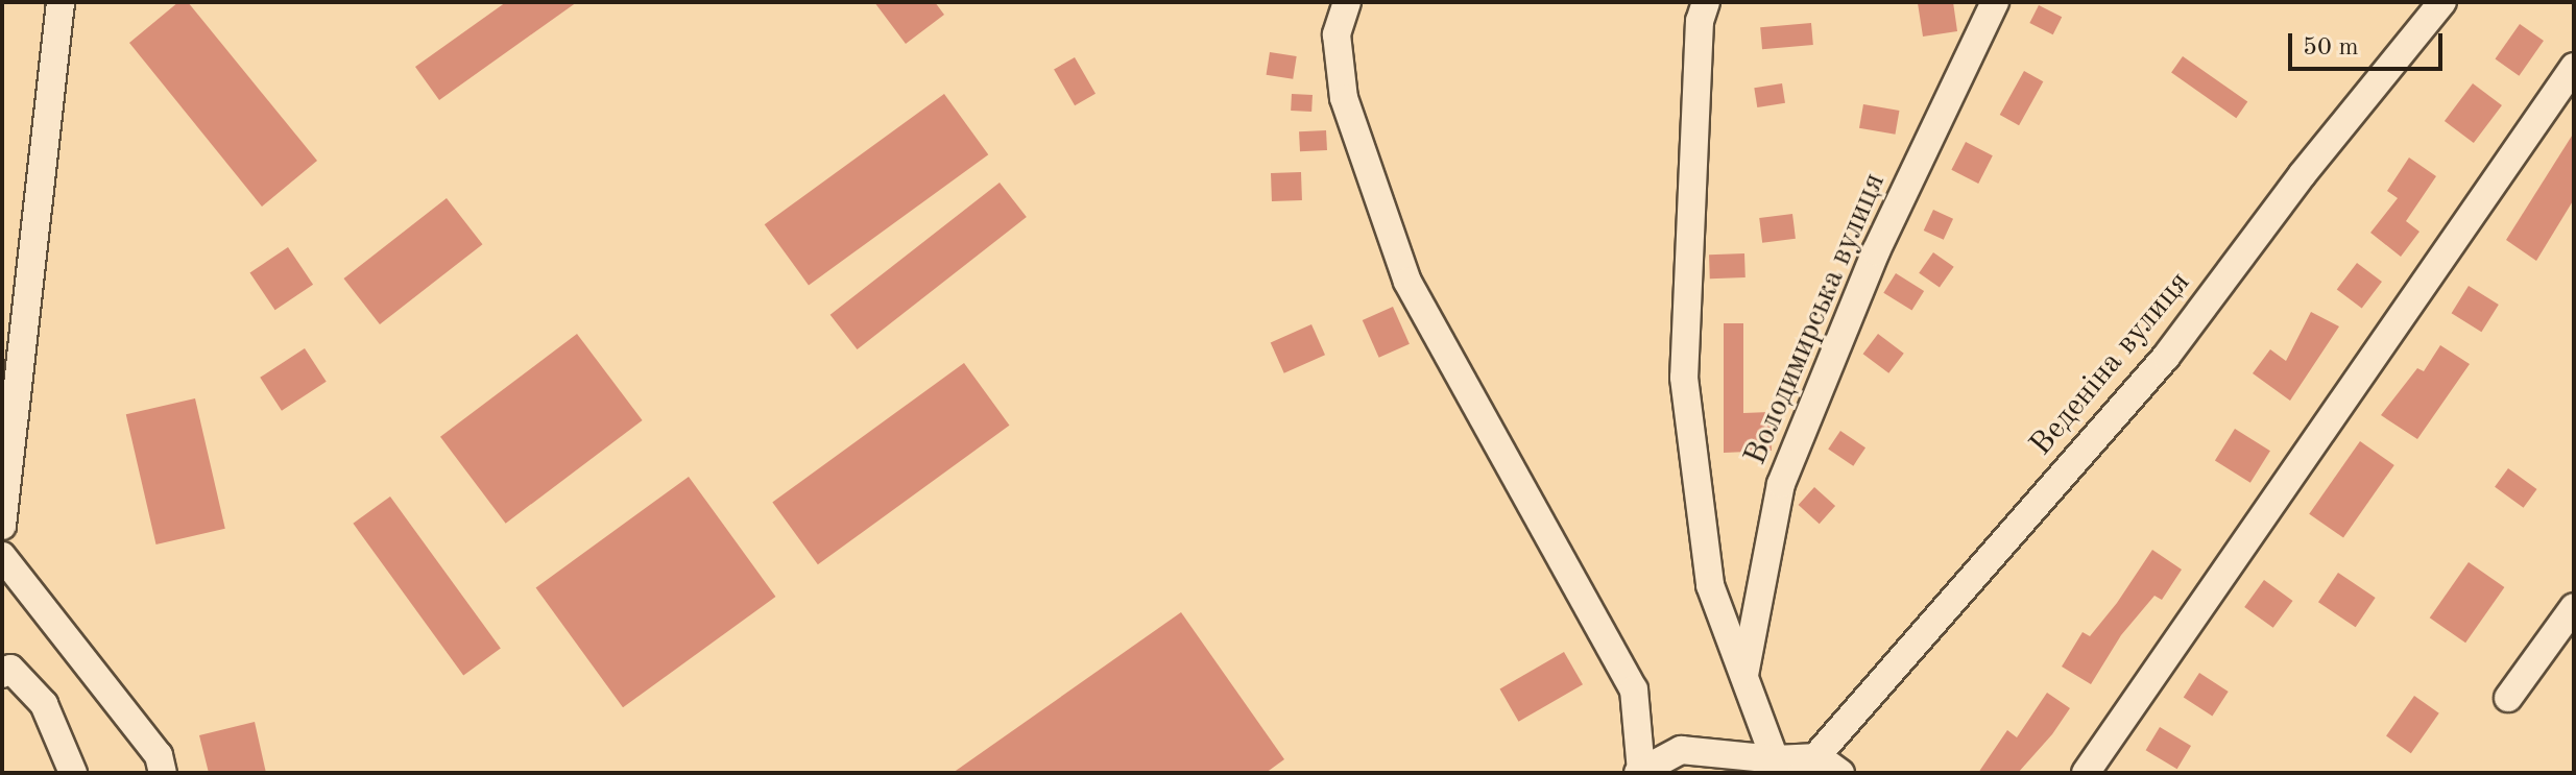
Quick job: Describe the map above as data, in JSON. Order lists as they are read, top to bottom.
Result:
{
  "streets": {
    "street": ["Володимирська вулиця", "Веденіна вулиця"]
  },
  "scale_bar": "50 m"
}
